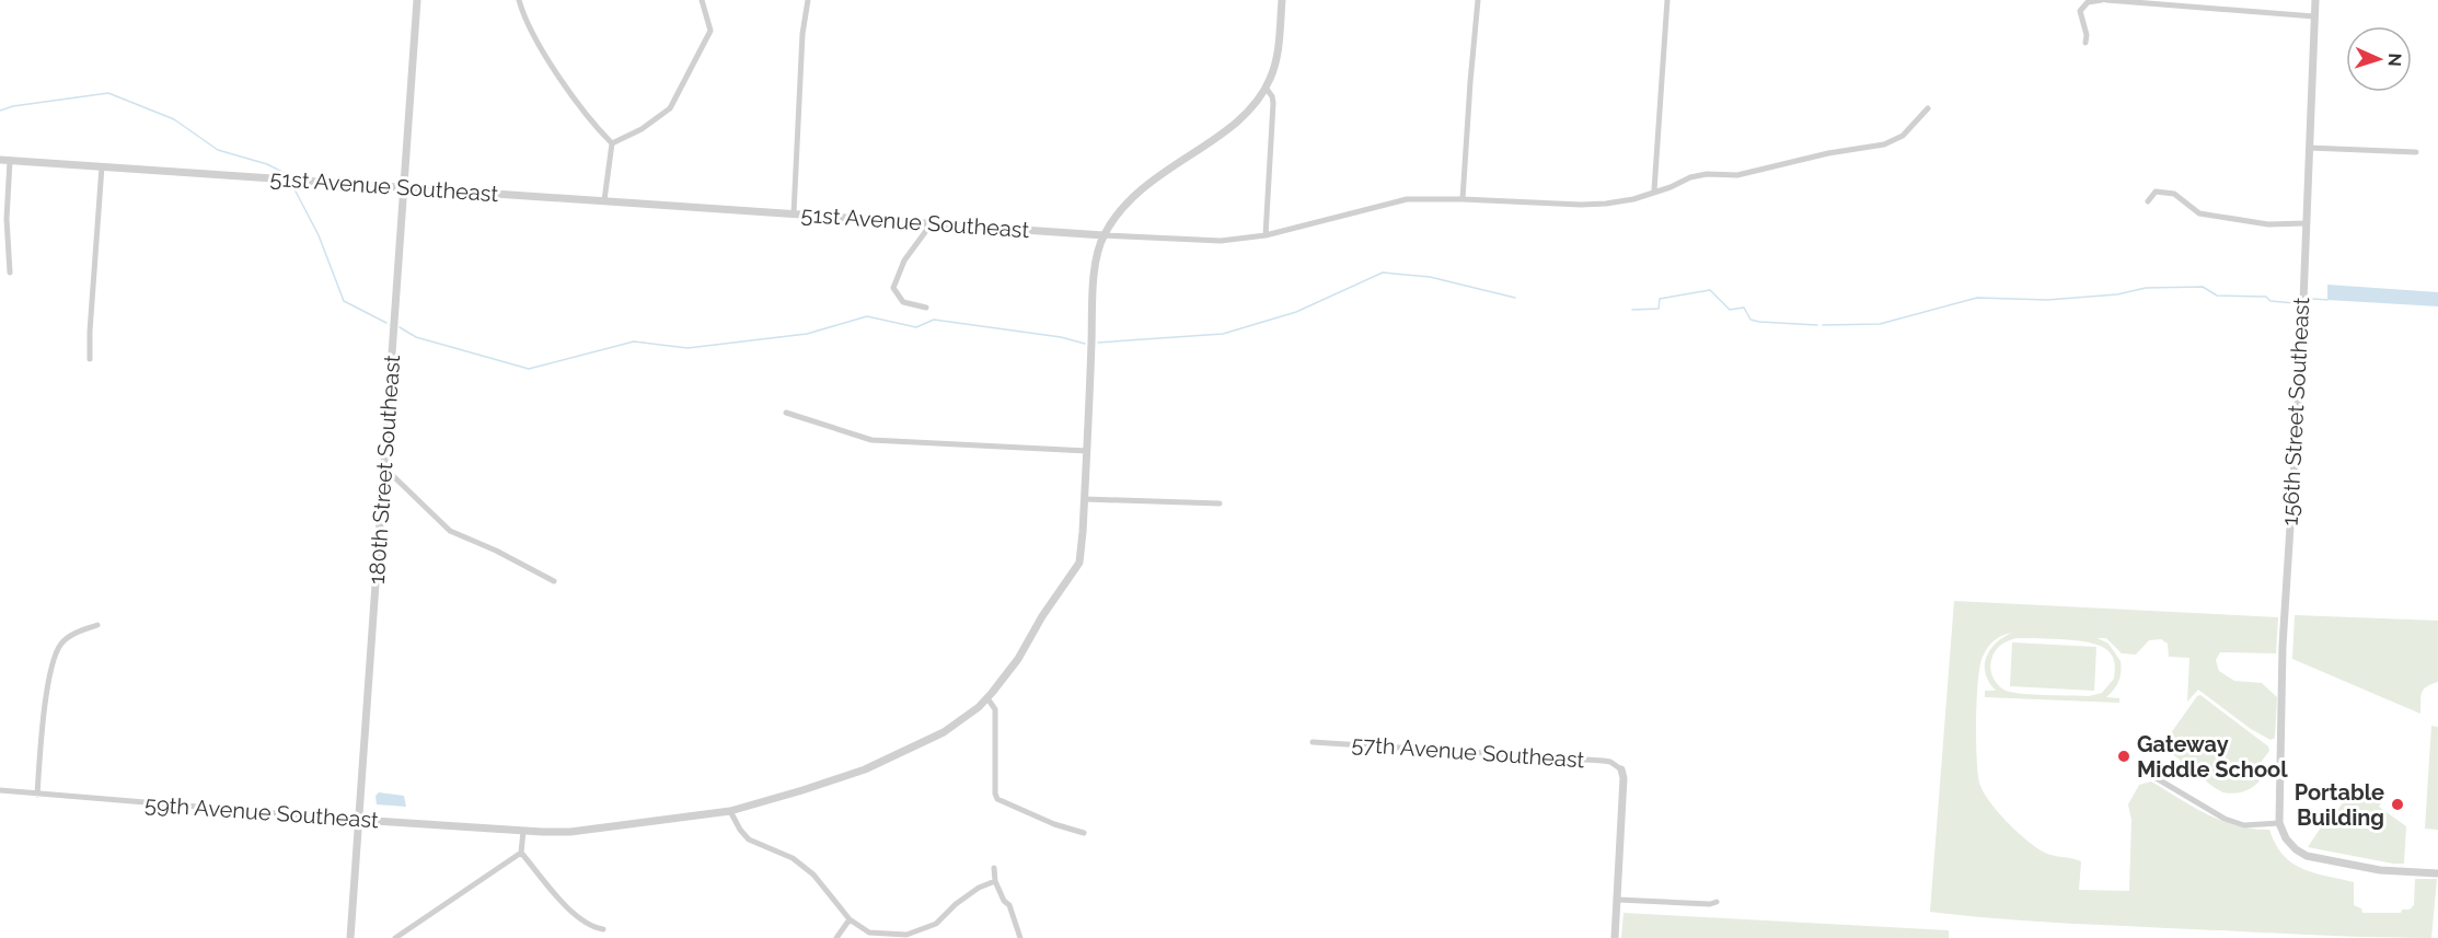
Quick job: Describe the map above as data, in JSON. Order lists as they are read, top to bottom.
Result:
{
  "streets": {
    "street": [
      "51st Avenue Southeast",
      "156th Street Southeast",
      "180th Street Southeast",
      "57th Avenue Southeast",
      "59th Avenue Southeast"
    ]
  },
  "crossings": [
    ["51st Avenue Southeast", "180th Street Southeast"],
    ["51st Avenue Southeast", "59th Avenue Southeast"],
    ["180th Street Southeast", "59th Avenue Southeast"]
  ],
  "places": ["Gateway Middle School", "Portable Building"],
  "north": "right"
}
